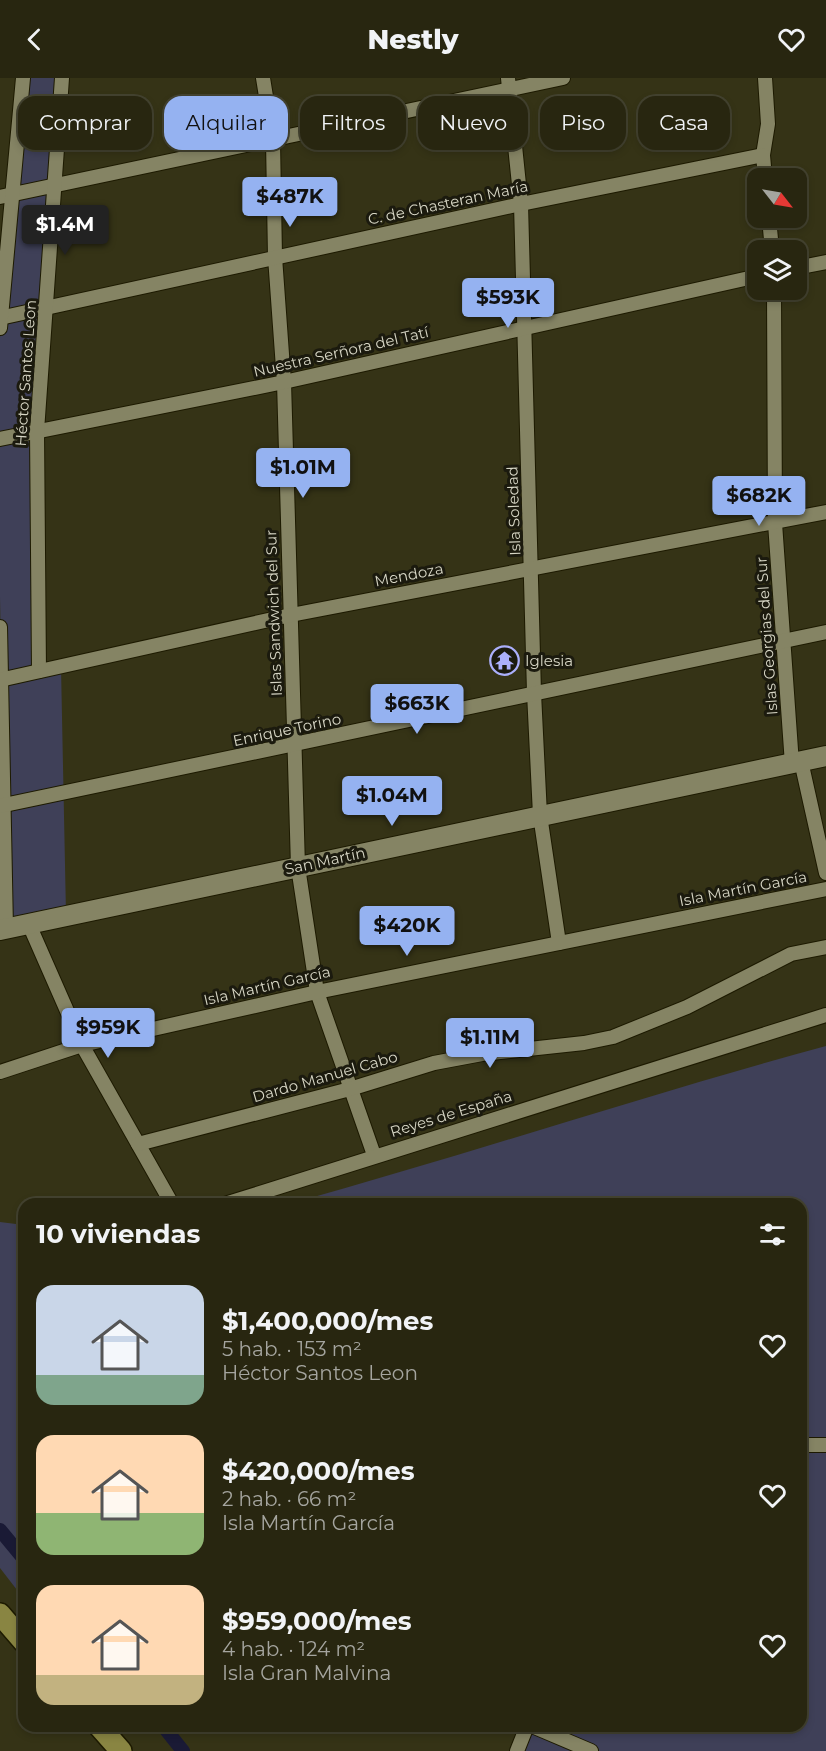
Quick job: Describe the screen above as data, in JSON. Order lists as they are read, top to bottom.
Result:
{
  "streets": {
    "main road": ["San Martín"],
    "street": [
      "C. de Chasteran María",
      "Nuestra Serñora del Tatí",
      "Héctor Santos Leon",
      "Isla Soledad",
      "Mendoza",
      "Islas Sandwich del Sur",
      "Islas Georgias del Sur",
      "Enrique Torino",
      "Isla Martín García",
      "Dardo Manuel Cabo",
      "Reyes de España"
    ]
  },
  "crossings": [
    ["C. de Chasteran María", "Héctor Santos Leon"],
    ["C. de Chasteran María", "Isla Soledad"],
    ["C. de Chasteran María", "Islas Sandwich del Sur"],
    ["Nuestra Serñora del Tatí", "Héctor Santos Leon"],
    ["Nuestra Serñora del Tatí", "Isla Soledad"],
    ["Nuestra Serñora del Tatí", "Islas Sandwich del Sur"],
    ["Héctor Santos Leon", "Mendoza"],
    ["Isla Soledad", "Mendoza"],
    ["Isla Soledad", "Enrique Torino"],
    ["Isla Soledad", "San Martín"],
    ["Isla Soledad", "Isla Martín García"],
    ["Mendoza", "Islas Sandwich del Sur"],
    ["Mendoza", "Islas Georgias del Sur"],
    ["Islas Sandwich del Sur", "Enrique Torino"],
    ["Islas Sandwich del Sur", "San Martín"],
    ["Islas Sandwich del Sur", "Isla Martín García"],
    ["Islas Sandwich del Sur", "Dardo Manuel Cabo"],
    ["Islas Sandwich del Sur", "Reyes de España"],
    ["Islas Georgias del Sur", "Enrique Torino"],
    ["Islas Georgias del Sur", "San Martín"]
  ],
  "places": {
    "temple": ["Iglesia"]
  },
  "north": "bottom right",
  "page": {
    "header": "Nestly",
    "chip": [
      "Comprar",
      "Alquilar",
      "Filtros",
      "Nuevo",
      "Piso",
      "Casa"
    ],
    "price": [
      "$487K",
      "$1.4M",
      "$593K",
      "$1.01M",
      "$682K",
      "$663K",
      "$1.04M",
      "$420K",
      "$959K",
      "$1.11M"
    ],
    "heading": "10 viviendas",
    "list": [
      {
        "name": "$1,400,000/mes",
        "note": "5 hab. · 153 m² · Héctor Santos Leon"
      },
      {
        "name": "$420,000/mes",
        "note": "2 hab. · 66 m² · Isla Martín García"
      },
      {
        "name": "$959,000/mes",
        "note": "4 hab. · 124 m² · Isla Gran Malvina"
      }
    ]
  }
}
